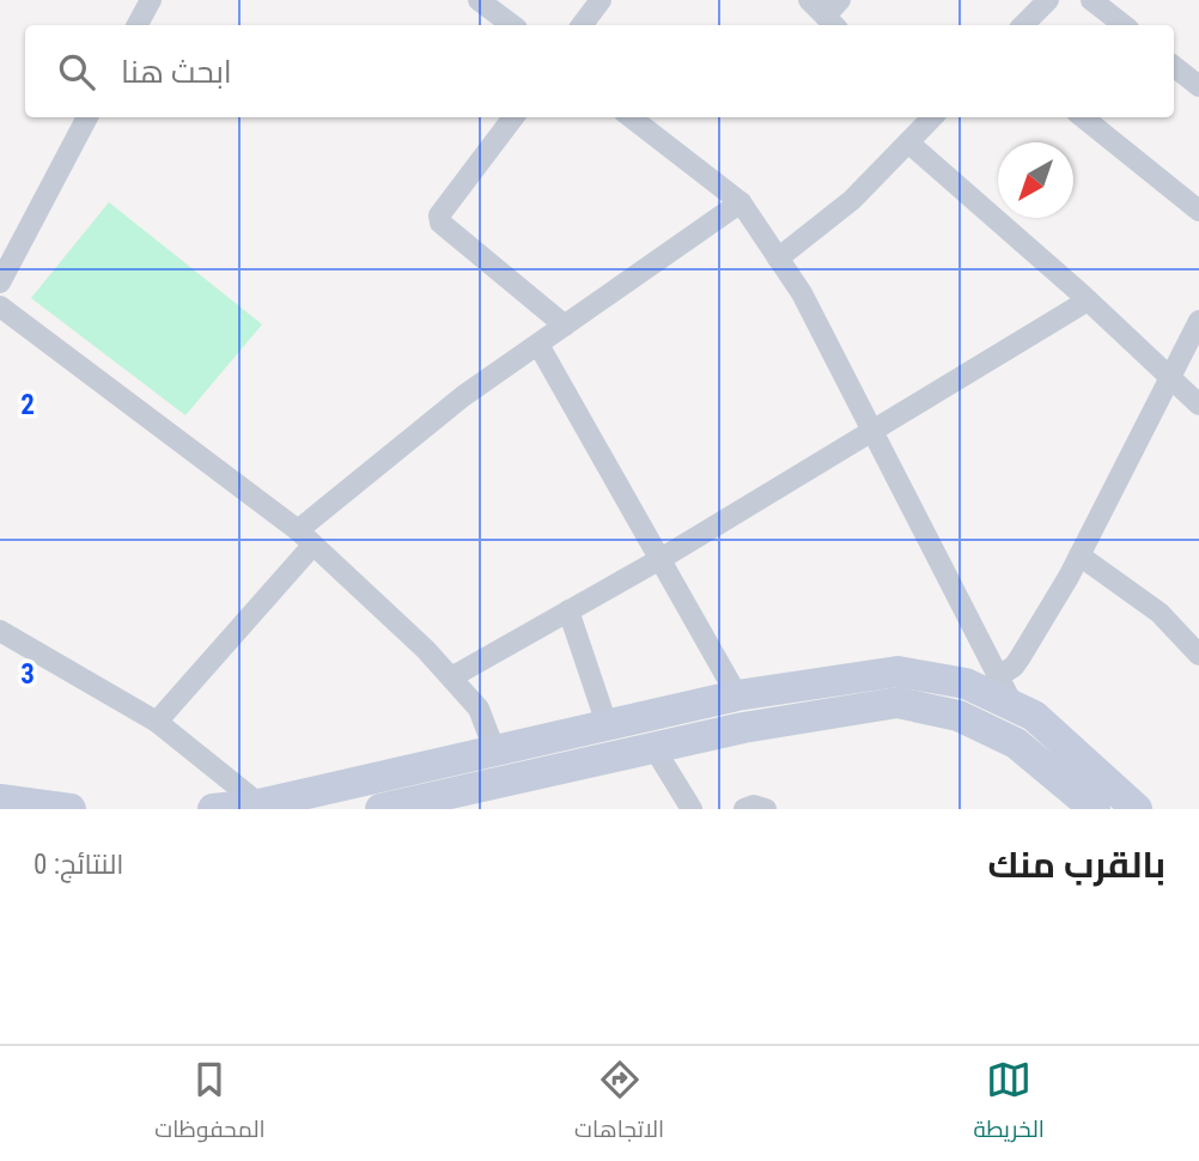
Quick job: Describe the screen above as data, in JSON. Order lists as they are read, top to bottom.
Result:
{
  "north": "bottom left",
  "page": {
    "search": "ابحث هنا",
    "heading": ["بالقرب منك", "النتائج: 0"],
    "nav": ["الخريطة", "الاتجاهات", "المحفوظات"]
  },
  "grid": {
    "rows": ["2", "3"]
  }
}
